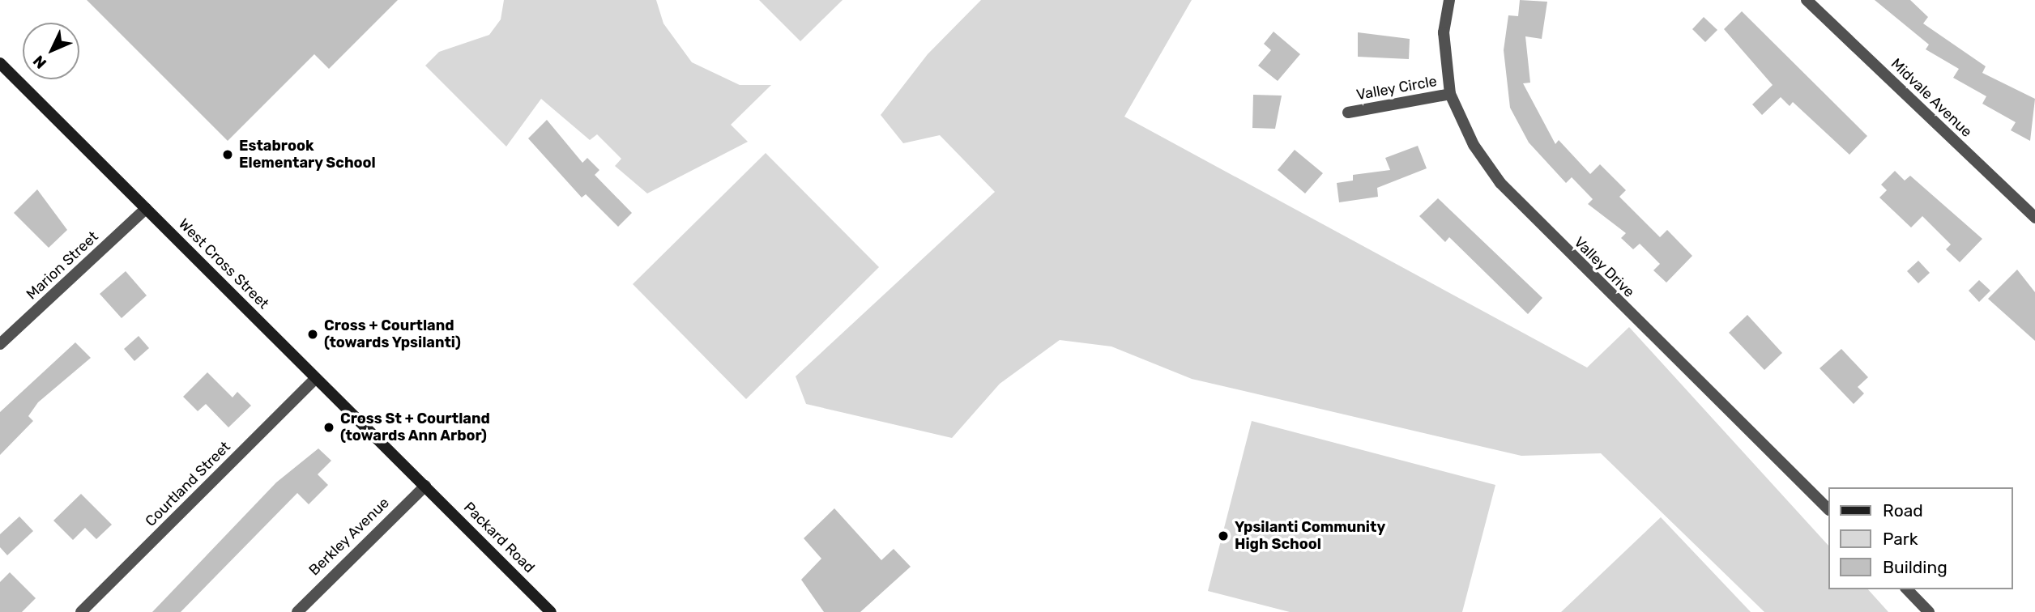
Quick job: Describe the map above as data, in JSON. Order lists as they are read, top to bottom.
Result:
{
  "streets": {
    "main road": ["West Cross Street", "Packard Road"],
    "street": [
      "Valley Circle",
      "Midvale Avenue",
      "Marion Street",
      "Valley Drive",
      "Courtland Street",
      "Berkley Avenue"
    ]
  },
  "crossings": [
    ["Valley Circle", "Valley Drive"],
    ["West Cross Street", "Marion Street"],
    ["West Cross Street", "Courtland Street"],
    ["West Cross Street", "Berkley Avenue"],
    ["West Cross Street", "Packard Road"],
    ["Berkley Avenue", "Packard Road"]
  ],
  "places": [
    "Estabrook Elementary School",
    "Cross + Courtland (towards Ypsilanti)",
    "Cross St + Courtland (towards Ann Arbor)",
    "Ypsilanti Community High School"
  ],
  "legend": ["Road", "Park", "Building"],
  "north": "bottom left"
}
